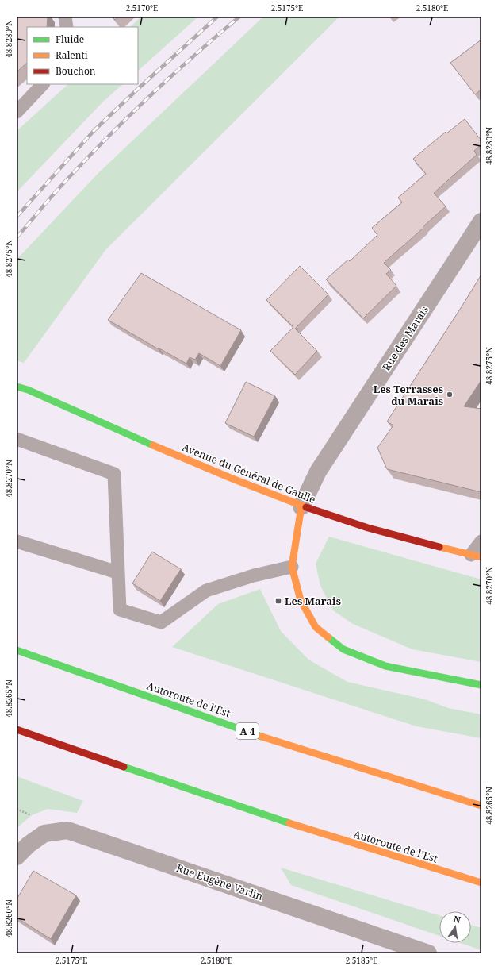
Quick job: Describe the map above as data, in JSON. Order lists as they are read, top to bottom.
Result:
{
  "streets": {
    "main road": ["Avenue du Général de Gaulle", "Autoroute de l’Est", "A 4"],
    "street": ["Rue des Marais", "Rue Eugène Varlin"]
  },
  "crossings": [
    ["Rue des Marais", "Avenue du Général de Gaulle"]
  ],
  "places": {
    "other": ["Les Terrasses du Marais"],
    "transit": ["Les Marais"]
  },
  "legend": ["Fluide", "Ralenti", "Bouchon"],
  "north": "top",
  "coordinates": [
    "2.5170°E",
    "2.5175°E",
    "2.5180°E",
    "48.8280°N",
    "48.8275°N",
    "48.8270°N",
    "48.8265°N",
    "48.8260°N",
    "2.5185°E"
  ]
}
